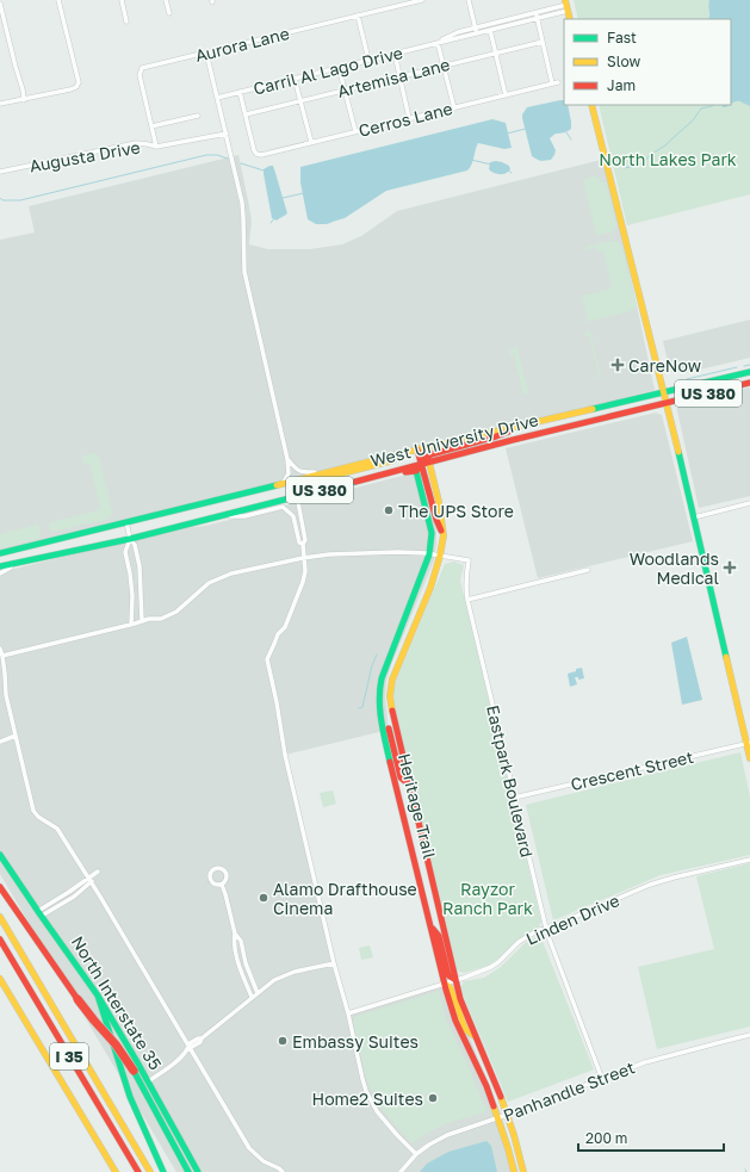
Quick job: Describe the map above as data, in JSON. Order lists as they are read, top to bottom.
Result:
{
  "streets": {
    "main road": [
      "US 380",
      "West University Drive",
      "Heritage Trail",
      "North Interstate 35",
      "I 35"
    ],
    "street": [
      "Aurora Lane",
      "Carril Al Lago Drive",
      "Artemisa Lane",
      "Cerros Lane",
      "Augusta Drive",
      "Crescent Street",
      "Eastpark Boulevard",
      "Linden Drive",
      "Panhandle Street"
    ]
  },
  "crossings": [
    ["Aurora Lane", "Augusta Drive"],
    ["Artemisa Lane", "Cerros Lane"],
    ["West University Drive", "Heritage Trail"],
    ["Crescent Street", "Eastpark Boulevard"],
    ["Eastpark Boulevard", "Heritage Trail"],
    ["Eastpark Boulevard", "Linden Drive"],
    ["Eastpark Boulevard", "Panhandle Street"],
    ["Heritage Trail", "Linden Drive"],
    ["Heritage Trail", "Panhandle Street"]
  ],
  "parks": ["North Lakes Park", "Rayzor Ranch Park"],
  "places": {
    "health": ["CareNow", "Woodlands Medical"],
    "other": [
      "The UPS Store",
      "Alamo Drafthouse Cinema",
      "Embassy Suites",
      "Home2 Suites"
    ]
  },
  "legend": ["Fast", "Slow", "Jam"],
  "scale_bar": "200 m"
}
